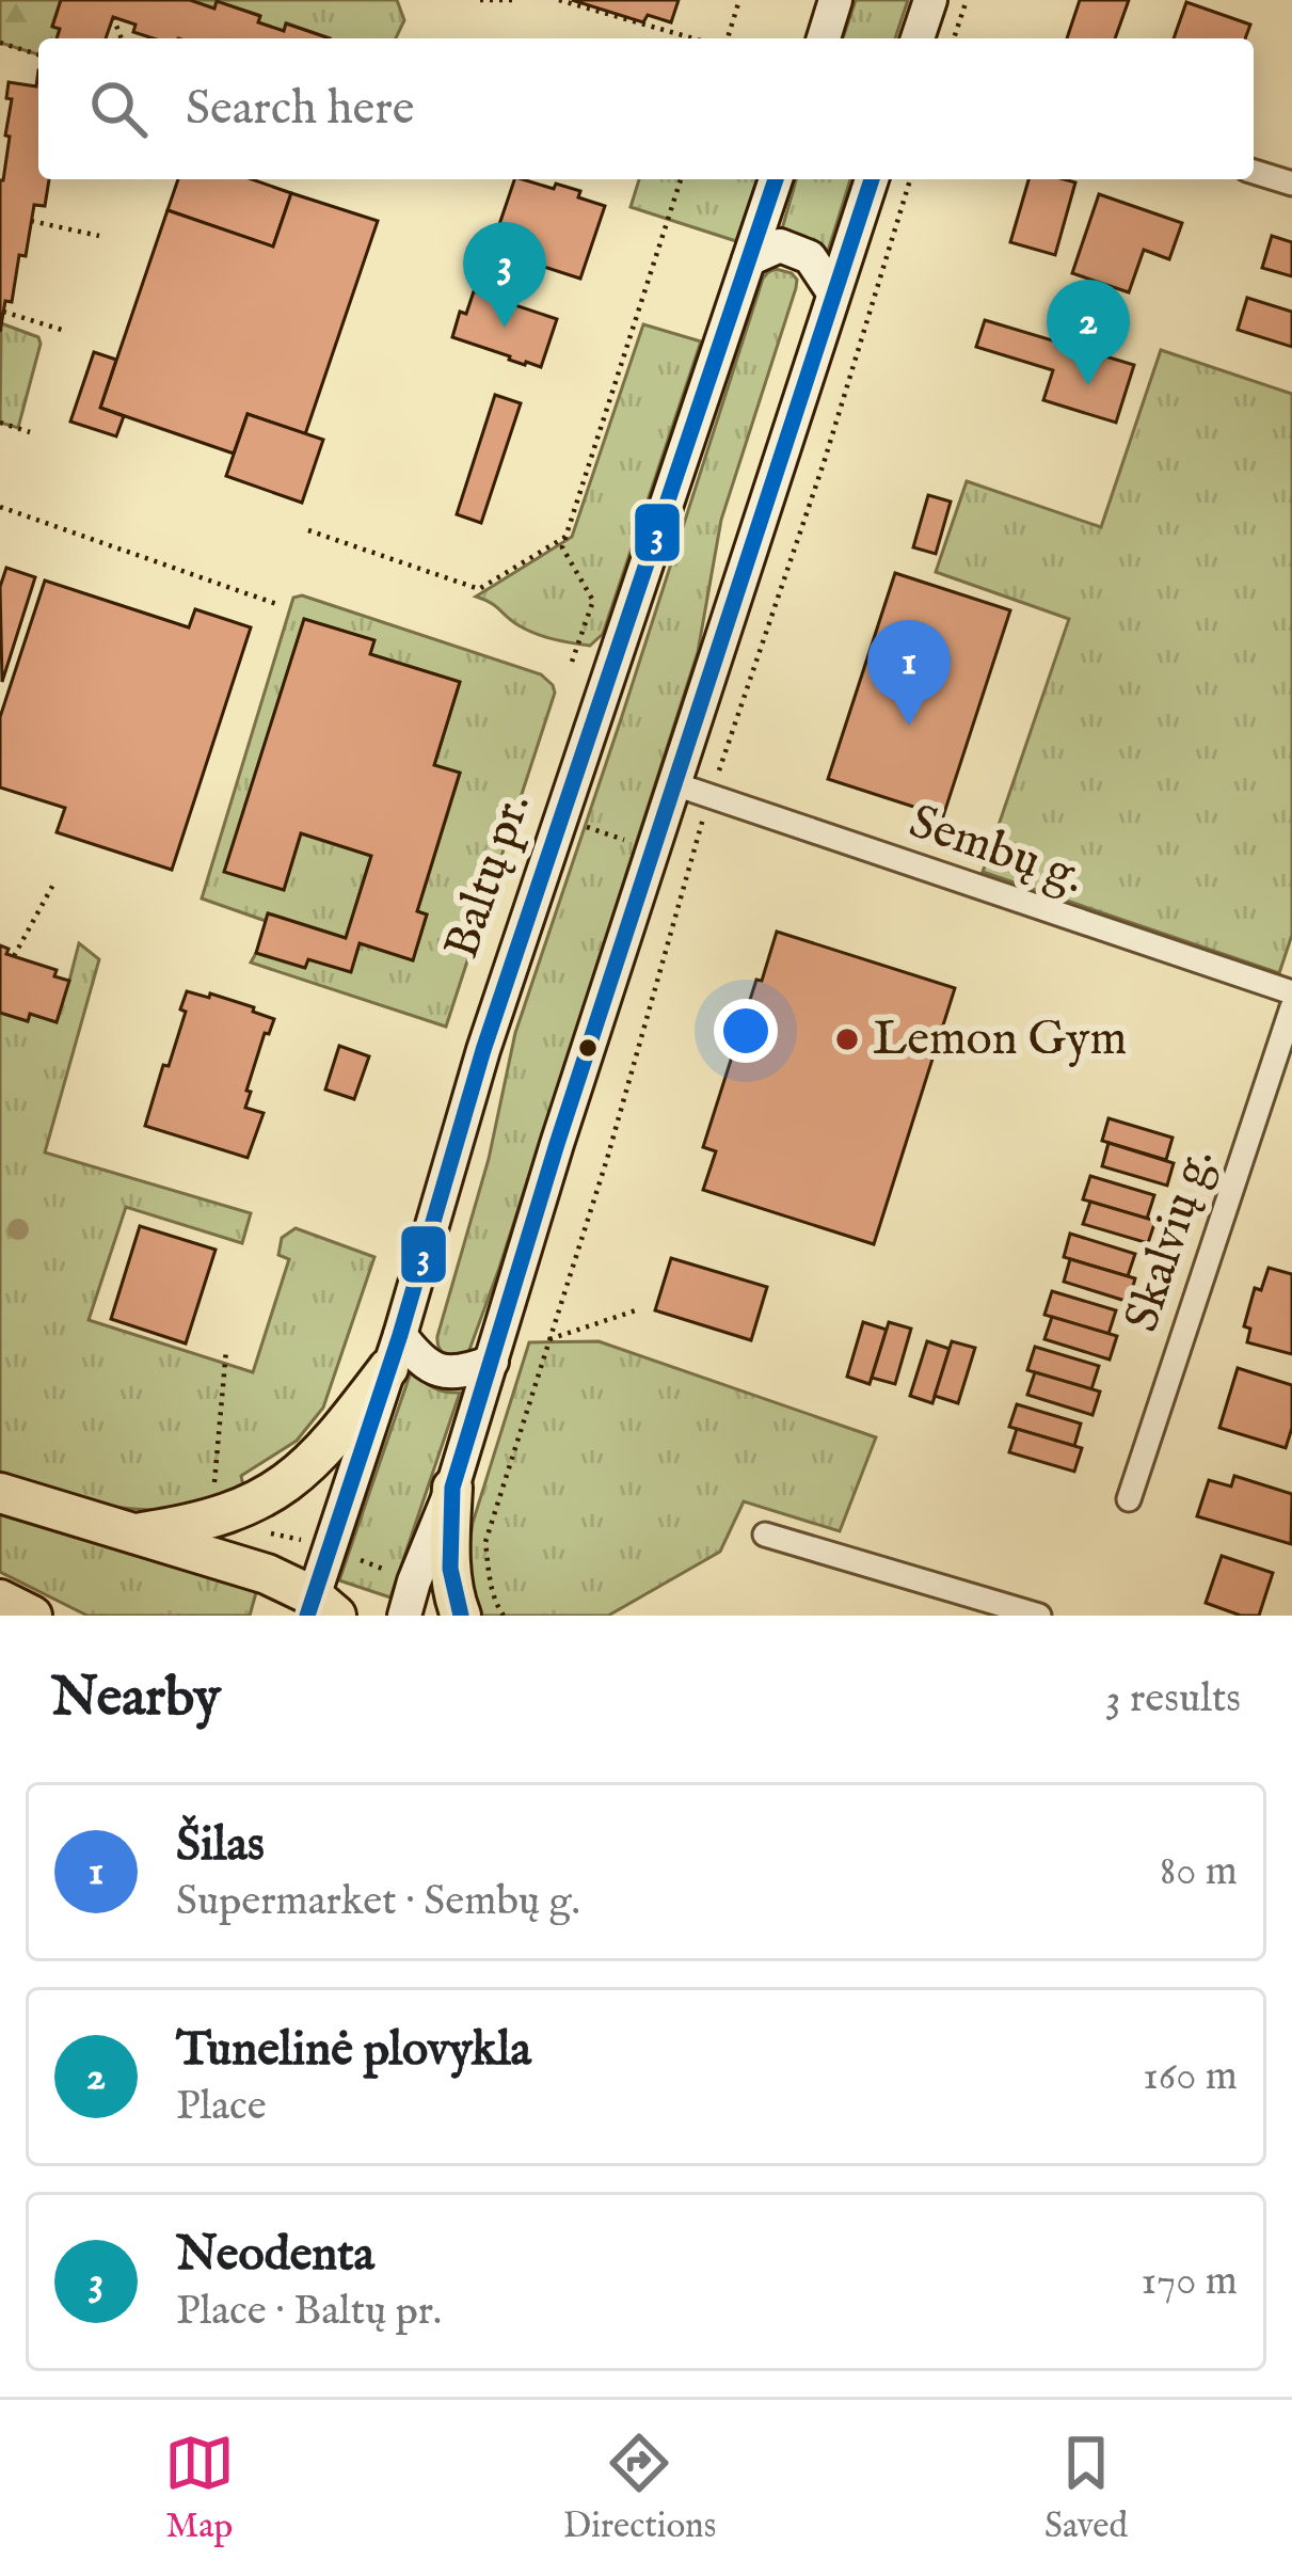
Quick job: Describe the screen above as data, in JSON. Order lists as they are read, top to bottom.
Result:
{
  "streets": {
    "main road": ["Baltų pr."],
    "street": ["Sembų g.", "Skalvių g."]
  },
  "places": ["Lemon Gym"],
  "lines": ["transit line 3"],
  "page": {
    "search": "Search here",
    "pins": ["3", "2", "1"],
    "heading": ["Nearby", "3 results"],
    "list": [
      {
        "mark": "1",
        "name": "Šilas",
        "note": "Supermarket · Sembų g.",
        "value": "80 m"
      },
      {
        "mark": "2",
        "name": "Tunelinė plovykla",
        "note": "Place",
        "value": "160 m"
      },
      {
        "mark": "3",
        "name": "Neodenta",
        "note": "Place · Baltų pr.",
        "value": "170 m"
      }
    ],
    "nav": ["Map", "Directions", "Saved"]
  }
}
